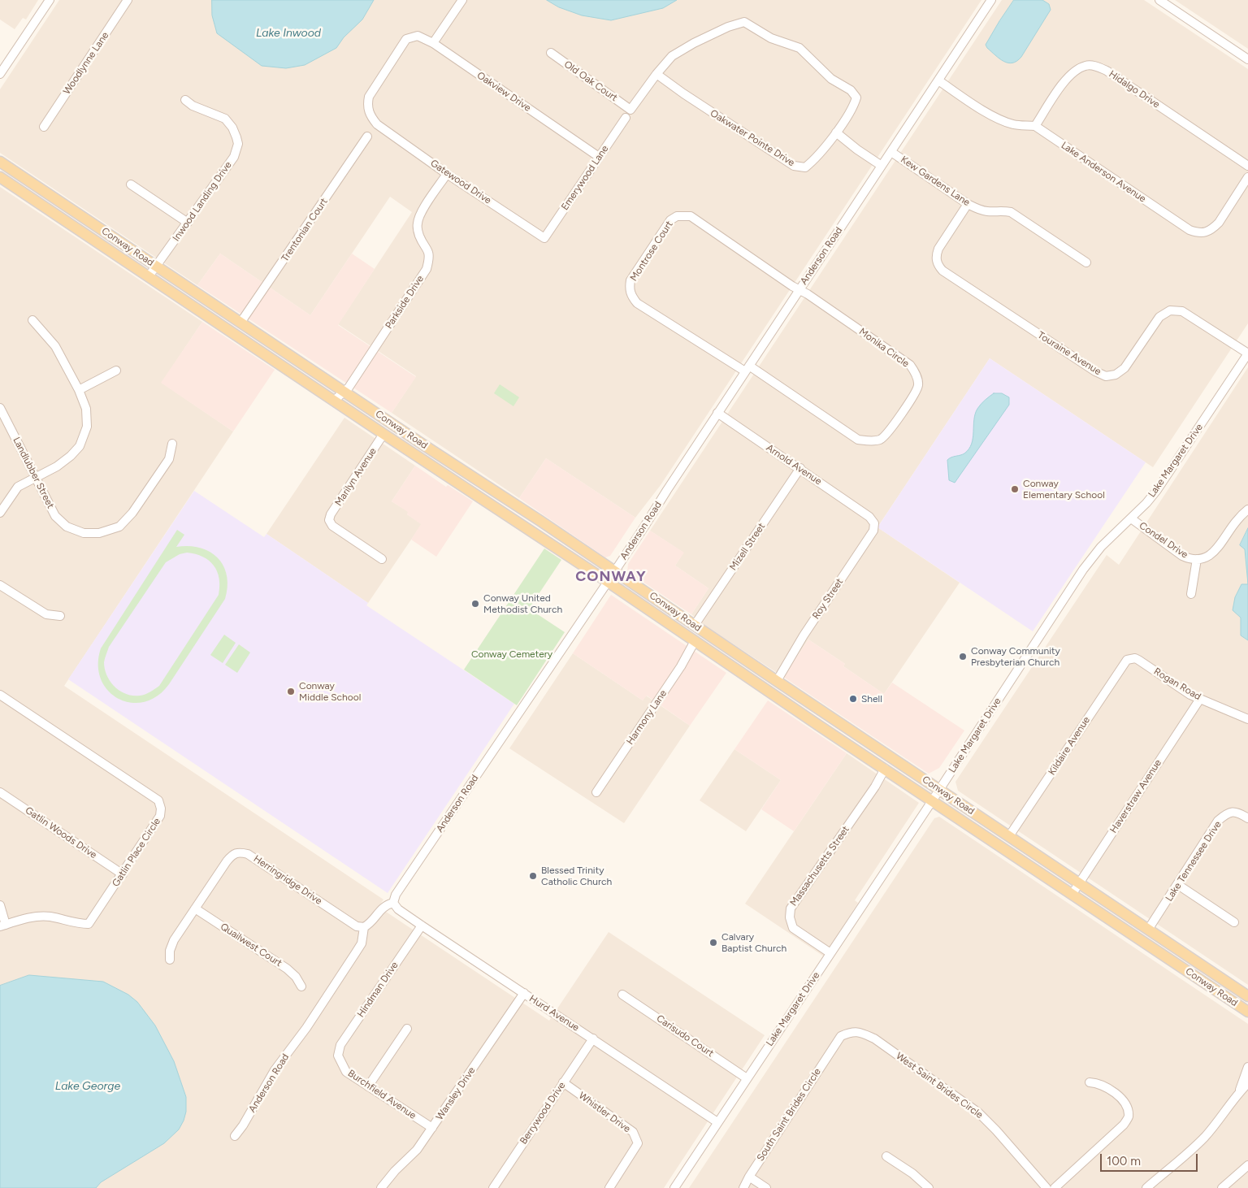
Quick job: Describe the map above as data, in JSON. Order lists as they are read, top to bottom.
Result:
{
  "streets": {
    "main road": ["Conway Road"],
    "street": [
      "Woodlynne Lane",
      "Old Oak Court",
      "Hidalgo Drive",
      "Oakview Drive",
      "Oakwater Pointe Drive",
      "Lake Anderson Avenue",
      "Emerywood Lane",
      "Kew Gardens Lane",
      "Gatewood Drive",
      "Inwood Landing Drive",
      "Trentonian Court",
      "Montrose Court",
      "Anderson Road",
      "Parkside Drive",
      "Monika Circle",
      "Touraine Avenue",
      "Lake Margaret Drive",
      "Arnold Avenue",
      "Landlubber Street",
      "Marilyn Avenue",
      "Condel Drive",
      "Mizell Street",
      "Roy Street",
      "Rogan Road",
      "Harmony Lane",
      "Kildaire Avenue",
      "Haverstraw Avenue",
      "Gatlin Woods Drive",
      "Gatlin Place Circle",
      "Lake Tennessee Drive",
      "Massachusetts Street",
      "Herringridge Drive",
      "Quailwest Court",
      "Hindman Drive",
      "Hurd Avenue",
      "Carisudo Court",
      "West Saint Brides Circle",
      "Wansley Drive",
      "Burchfield Avenue",
      "Whistler Drive",
      "Berrywood Drive",
      "South Saint Brides Circle"
    ]
  },
  "crossings": [
    ["Old Oak Court", "Oakwater Pointe Drive"],
    ["Hidalgo Drive", "Lake Anderson Avenue"],
    ["Oakview Drive", "Emerywood Lane"],
    ["Oakview Drive", "Gatewood Drive"],
    ["Lake Anderson Avenue", "Anderson Road"],
    ["Emerywood Lane", "Gatewood Drive"],
    ["Kew Gardens Lane", "Anderson Road"],
    ["Kew Gardens Lane", "Touraine Avenue"],
    ["Gatewood Drive", "Parkside Drive"],
    ["Inwood Landing Drive", "Conway Road"],
    ["Trentonian Court", "Conway Road"],
    ["Conway Road", "Anderson Road"],
    ["Conway Road", "Parkside Drive"],
    ["Conway Road", "Lake Margaret Drive"],
    ["Conway Road", "Marilyn Avenue"],
    ["Conway Road", "Mizell Street"],
    ["Conway Road", "Roy Street"],
    ["Conway Road", "Harmony Lane"],
    ["Conway Road", "Kildaire Avenue"],
    ["Conway Road", "Haverstraw Avenue"],
    ["Conway Road", "Lake Tennessee Drive"],
    ["Conway Road", "Massachusetts Street"],
    ["Montrose Court", "Anderson Road"],
    ["Montrose Court", "Monika Circle"],
    ["Anderson Road", "Monika Circle"],
    ["Anderson Road", "Arnold Avenue"],
    ["Anderson Road", "Herringridge Drive"],
    ["Anderson Road", "Hurd Avenue"],
    ["Touraine Avenue", "Lake Margaret Drive"],
    ["Lake Margaret Drive", "Condel Drive"],
    ["Lake Margaret Drive", "Massachusetts Street"],
    ["Lake Margaret Drive", "Hurd Avenue"],
    ["Lake Margaret Drive", "Carisudo Court"],
    ["Arnold Avenue", "Mizell Street"],
    ["Arnold Avenue", "Roy Street"],
    ["Rogan Road", "Kildaire Avenue"],
    ["Rogan Road", "Haverstraw Avenue"],
    ["Gatlin Woods Drive", "Gatlin Place Circle"],
    ["Herringridge Drive", "Quailwest Court"],
    ["Hindman Drive", "Hurd Avenue"],
    ["Hindman Drive", "Burchfield Avenue"],
    ["Hurd Avenue", "Wansley Drive"],
    ["Hurd Avenue", "Berrywood Drive"],
    ["West Saint Brides Circle", "South Saint Brides Circle"],
    ["Wansley Drive", "Burchfield Avenue"],
    ["Whistler Drive", "Berrywood Drive"]
  ],
  "districts": ["CONWAY"],
  "water": ["Lake Inwood", "Lake George"],
  "parks": ["Conway Cemetery"],
  "places": [
    "Conway Elementary School",
    "Conway United Methodist Church",
    "Conway Community Presbyterian Church",
    "Conway Middle School",
    "Shell",
    "Blessed Trinity Catholic Church",
    "Calvary Baptist Church"
  ],
  "scale_bar": "100 m"
}
